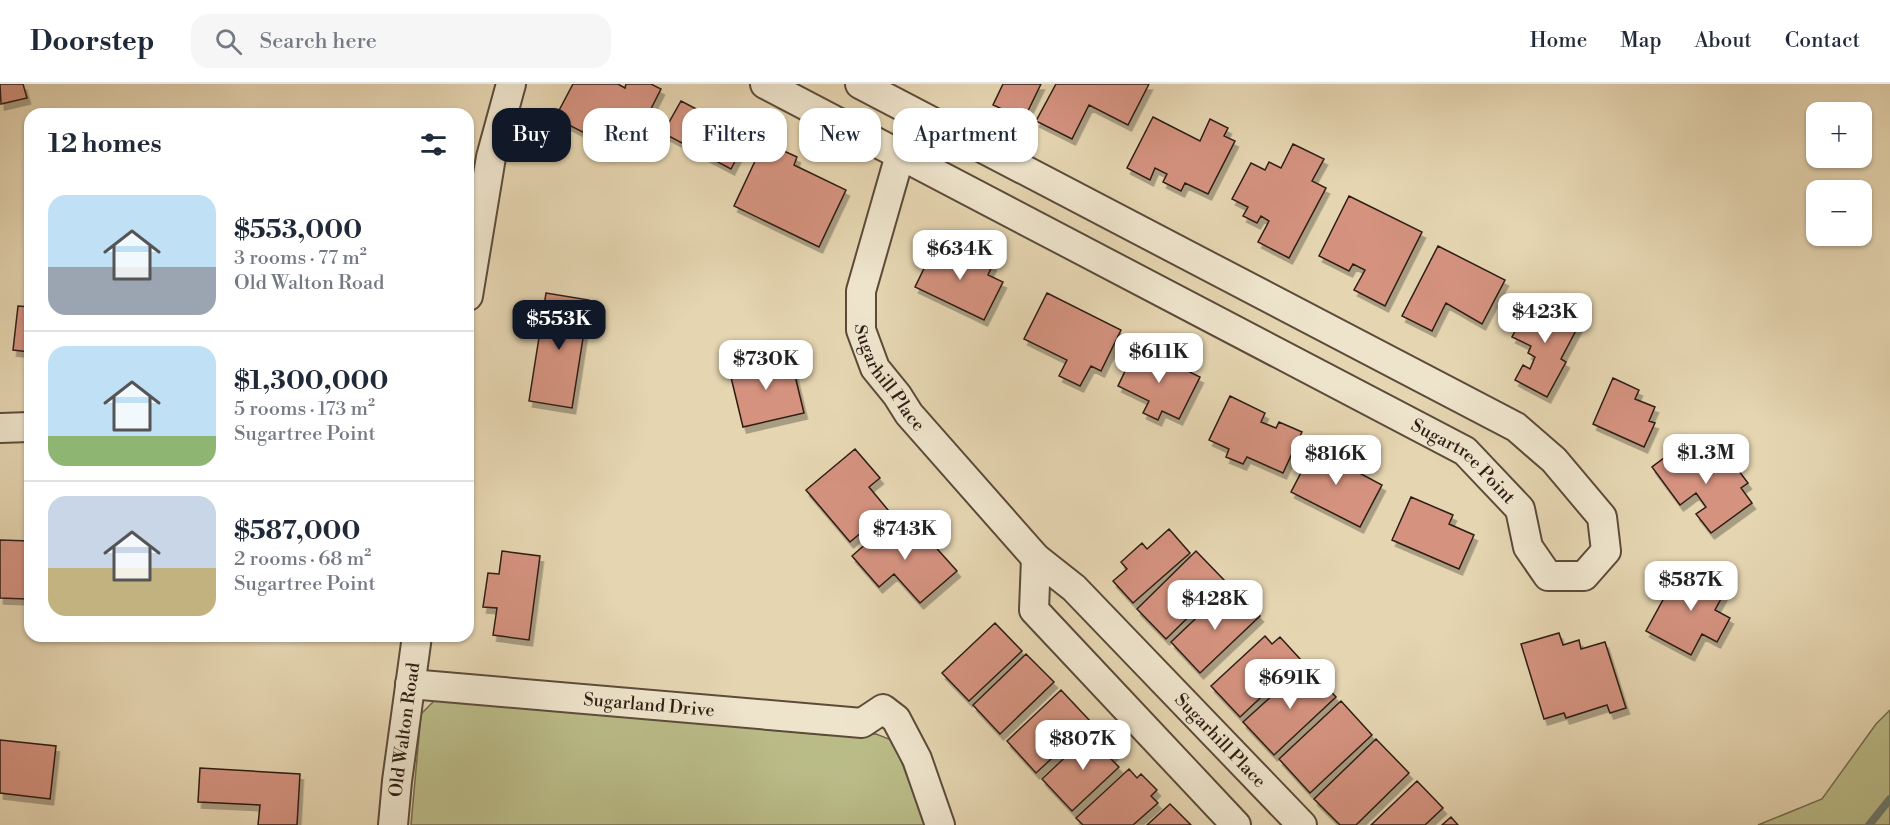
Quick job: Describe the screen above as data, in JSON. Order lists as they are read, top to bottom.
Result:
{
  "streets": {
    "street": [
      "Sugarhill Place",
      "Sugartree Point",
      "Sugarland Drive",
      "Old Walton Road"
    ]
  },
  "crossings": [
    ["Sugarland Drive", "Old Walton Road"]
  ],
  "page": {
    "header": "Doorstep",
    "search": "Search here",
    "nav": [
      "Home",
      "Map",
      "About",
      "Contact"
    ],
    "map_buttons": ["+", "−"],
    "chip": [
      "Buy",
      "Rent",
      "Filters",
      "New",
      "Apartment"
    ],
    "heading": "12 homes",
    "list": [
      {
        "name": "$553,000",
        "note": "3 rooms · 77 m² · Old Walton Road"
      },
      {
        "name": "$1,300,000",
        "note": "5 rooms · 173 m² · Sugartree Point"
      },
      {
        "name": "$587,000",
        "note": "2 rooms · 68 m² · Sugartree Point"
      }
    ],
    "price": [
      "$634K",
      "$423K",
      "$553K",
      "$611K",
      "$730K",
      "$1.3M",
      "$816K",
      "$743K",
      "$587K",
      "$428K",
      "$691K",
      "$807K"
    ]
  }
}
